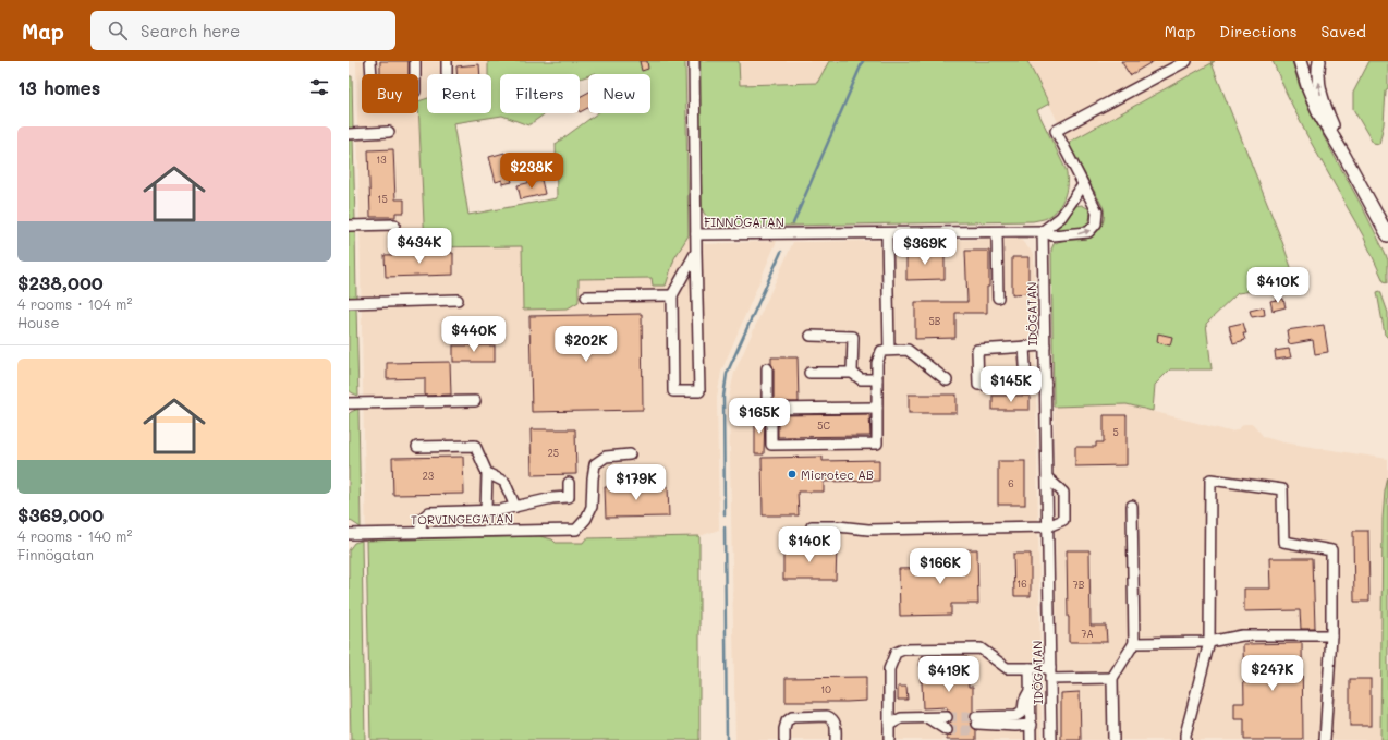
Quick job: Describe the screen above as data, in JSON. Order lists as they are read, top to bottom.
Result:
{
  "streets": {
    "street": ["FINNÖGATAN", "IDÖGATAN", "TORVINGEGATAN"]
  },
  "crossings": [
    ["FINNÖGATAN", "IDÖGATAN"]
  ],
  "places": ["Microtec AB"],
  "house_numbers": [
    "13",
    "15",
    "5B",
    "5C",
    "5",
    "25",
    "23",
    "6",
    "16",
    "7B",
    "7A",
    "10"
  ],
  "page": {
    "header": "Map",
    "search": "Search here",
    "nav": ["Map", "Directions", "Saved"],
    "heading": "13 homes",
    "chip": [
      "Buy",
      "Rent",
      "Filters",
      "New"
    ],
    "list": [
      {
        "name": "$238,000",
        "note": "4 rooms · 104 m² · House"
      },
      {
        "name": "$369,000",
        "note": "4 rooms · 140 m² · Finnögatan"
      }
    ],
    "price": [
      "$238K",
      "$434K",
      "$369K",
      "$410K",
      "$440K",
      "$202K",
      "$145K",
      "$165K",
      "$179K",
      "$140K",
      "$166K",
      "$247K",
      "$419K"
    ]
  }
}
